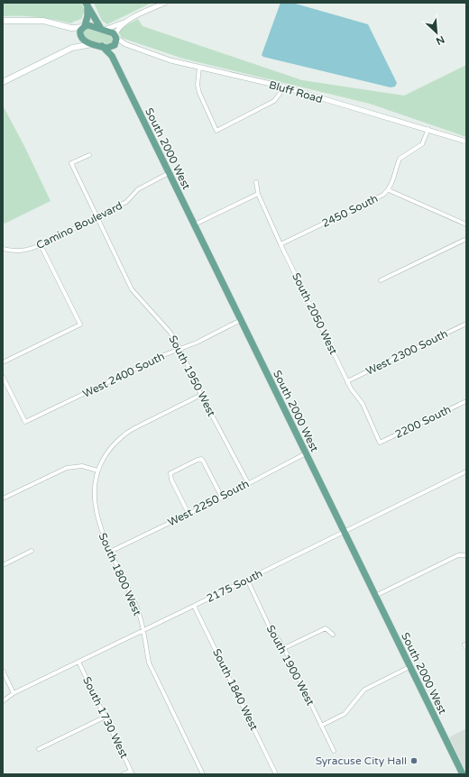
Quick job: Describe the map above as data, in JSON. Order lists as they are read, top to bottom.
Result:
{
  "streets": {
    "main road": ["South 2000 West"],
    "street": [
      "Bluff Road",
      "2450 South",
      "Camino Boulevard",
      "South 2050 West",
      "West 2300 South",
      "West 2400 South",
      "South 1950 West",
      "2200 South",
      "West 2250 South",
      "South 1800 West",
      "2175 South",
      "South 1900 West",
      "South 1840 West",
      "South 1730 West"
    ]
  },
  "crossings": [
    ["Bluff Road", "2450 South"],
    ["South 2000 West", "Camino Boulevard"],
    ["South 2000 West", "West 2400 South"],
    ["South 2000 West", "West 2250 South"],
    ["South 2000 West", "2175 South"],
    ["2450 South", "South 2050 West"],
    ["Camino Boulevard", "South 1950 West"],
    ["South 2050 West", "West 2300 South"],
    ["South 2050 West", "2200 South"],
    ["West 2400 South", "South 1950 West"],
    ["South 1950 West", "West 2250 South"],
    ["West 2250 South", "South 1800 West"],
    ["South 1800 West", "2175 South"],
    ["2175 South", "South 1900 West"],
    ["2175 South", "South 1840 West"],
    ["2175 South", "South 1730 West"]
  ],
  "places": ["Syracuse City Hall"],
  "north": "bottom right"
}
